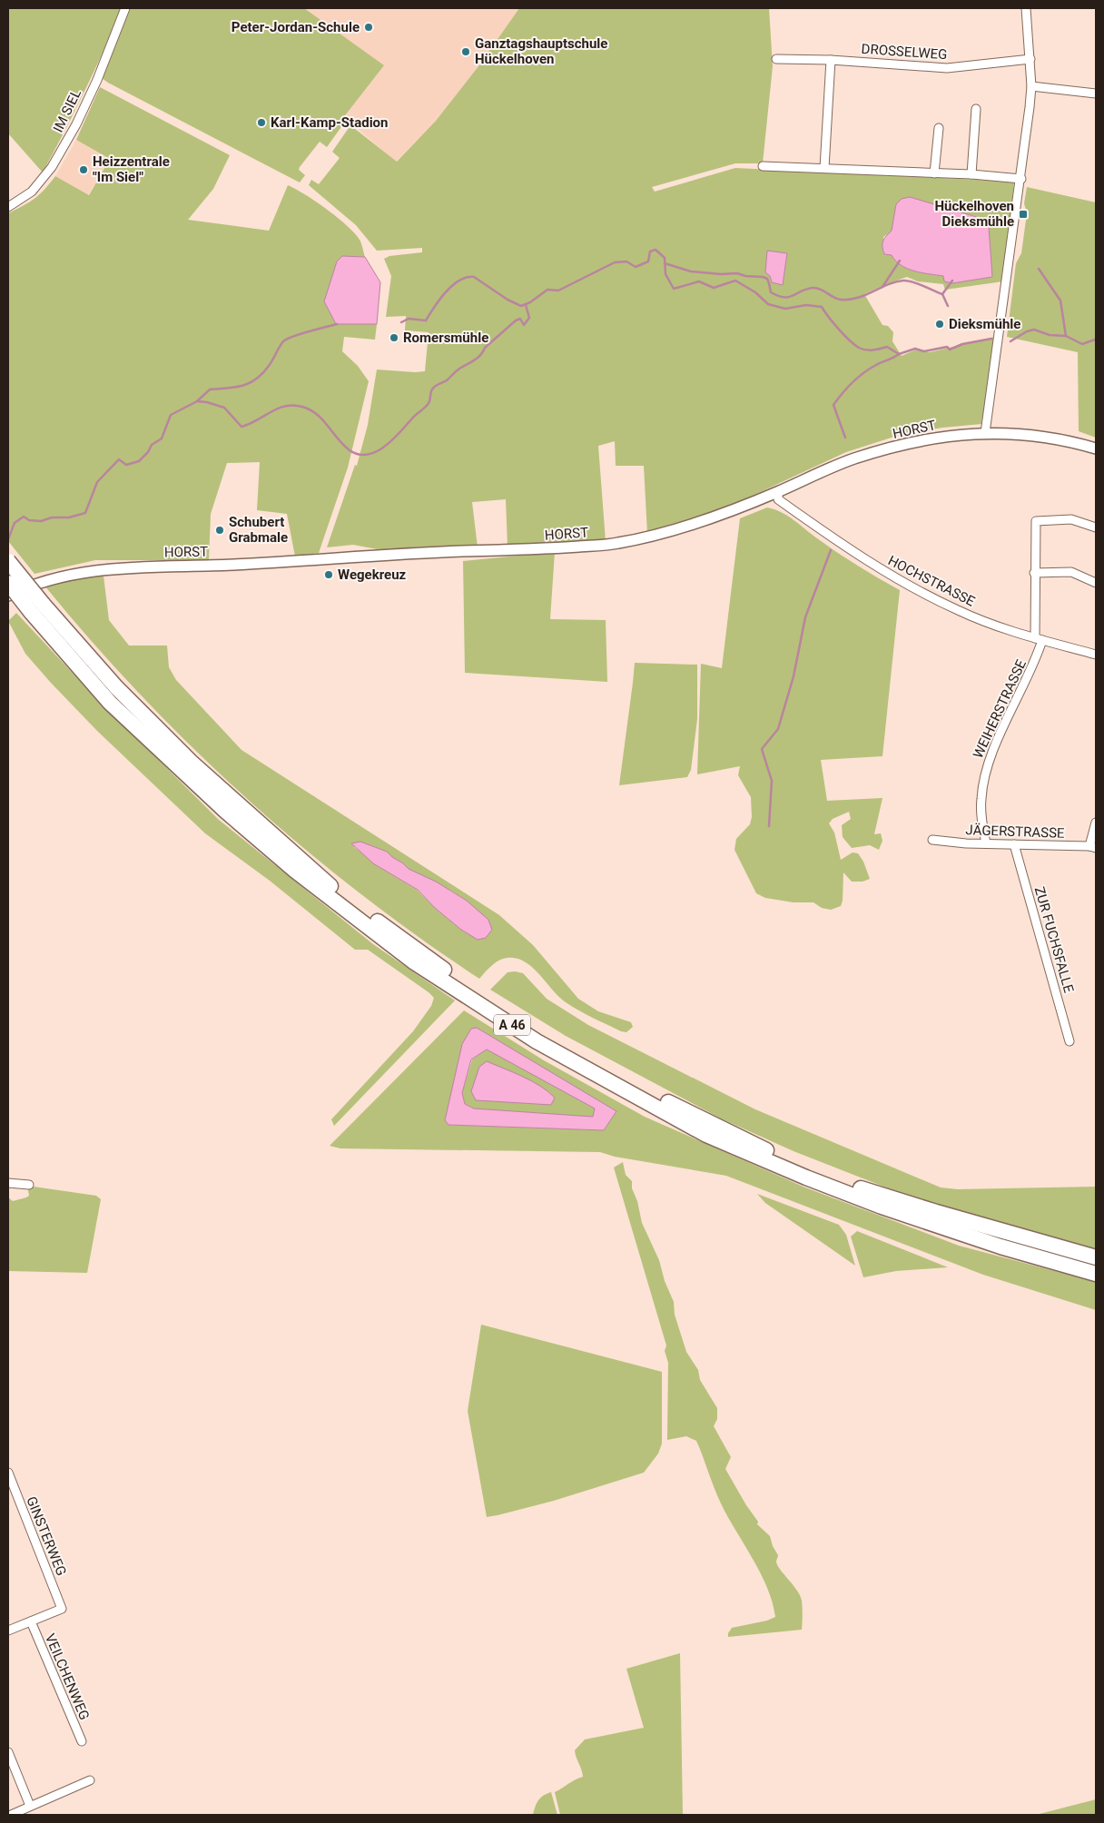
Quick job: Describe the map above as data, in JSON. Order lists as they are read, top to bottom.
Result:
{
  "streets": {
    "highway": ["A 46"],
    "street": [
      "DROSSELWEG",
      "IM SIEL",
      "HORST",
      "HOCHSTRASSE",
      "WEIHERSTRASSE",
      "JÄGERSTRASSE",
      "ZUR FUCHSFALLE",
      "GINSTERWEG",
      "VEILCHENWEG"
    ]
  },
  "crossings": [
    ["HORST", "HOCHSTRASSE"],
    ["HORST", "A 46"],
    ["HOCHSTRASSE", "WEIHERSTRASSE"],
    ["WEIHERSTRASSE", "JÄGERSTRASSE"],
    ["JÄGERSTRASSE", "ZUR FUCHSFALLE"],
    ["GINSTERWEG", "VEILCHENWEG"]
  ],
  "places": {
    "other": [
      "Peter-Jordan-Schule",
      "Ganztagshauptschule Hückelhoven",
      "Karl-Kamp-Stadion",
      "Heizzentrale \"Im Siel\"",
      "Dieksmühle",
      "Romersmühle",
      "Schubert Grabmale",
      "Wegekreuz"
    ],
    "transit": ["Hückelhoven Dieksmühle"]
  }
}
